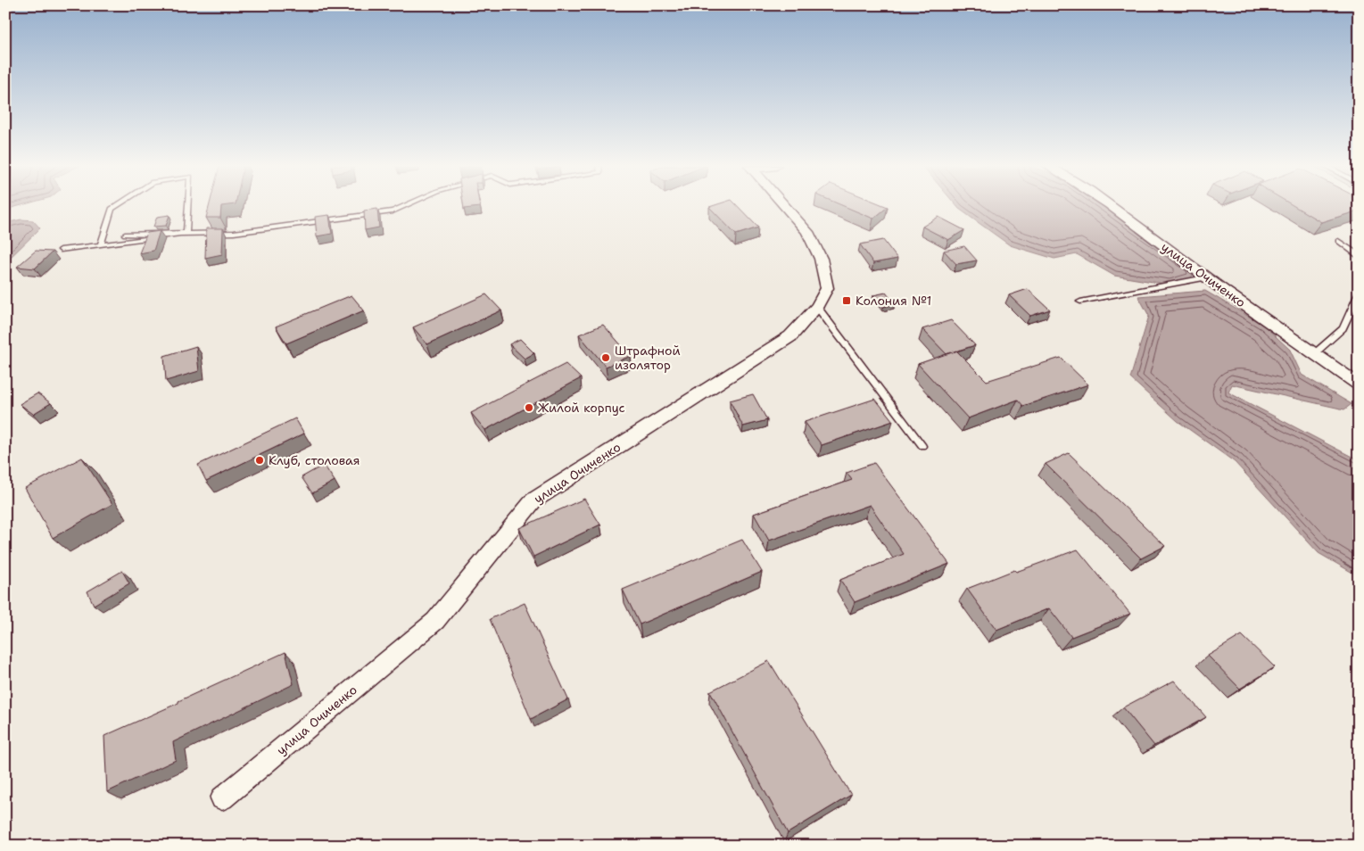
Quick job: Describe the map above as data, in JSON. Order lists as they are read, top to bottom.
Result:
{
  "streets": {
    "street": ["улица Очиченко"]
  },
  "places": {
    "transit": ["Колония №1"],
    "other": ["Штрафной изолятор", "Жилой корпус", "Клуб, столовая"]
  }
}
